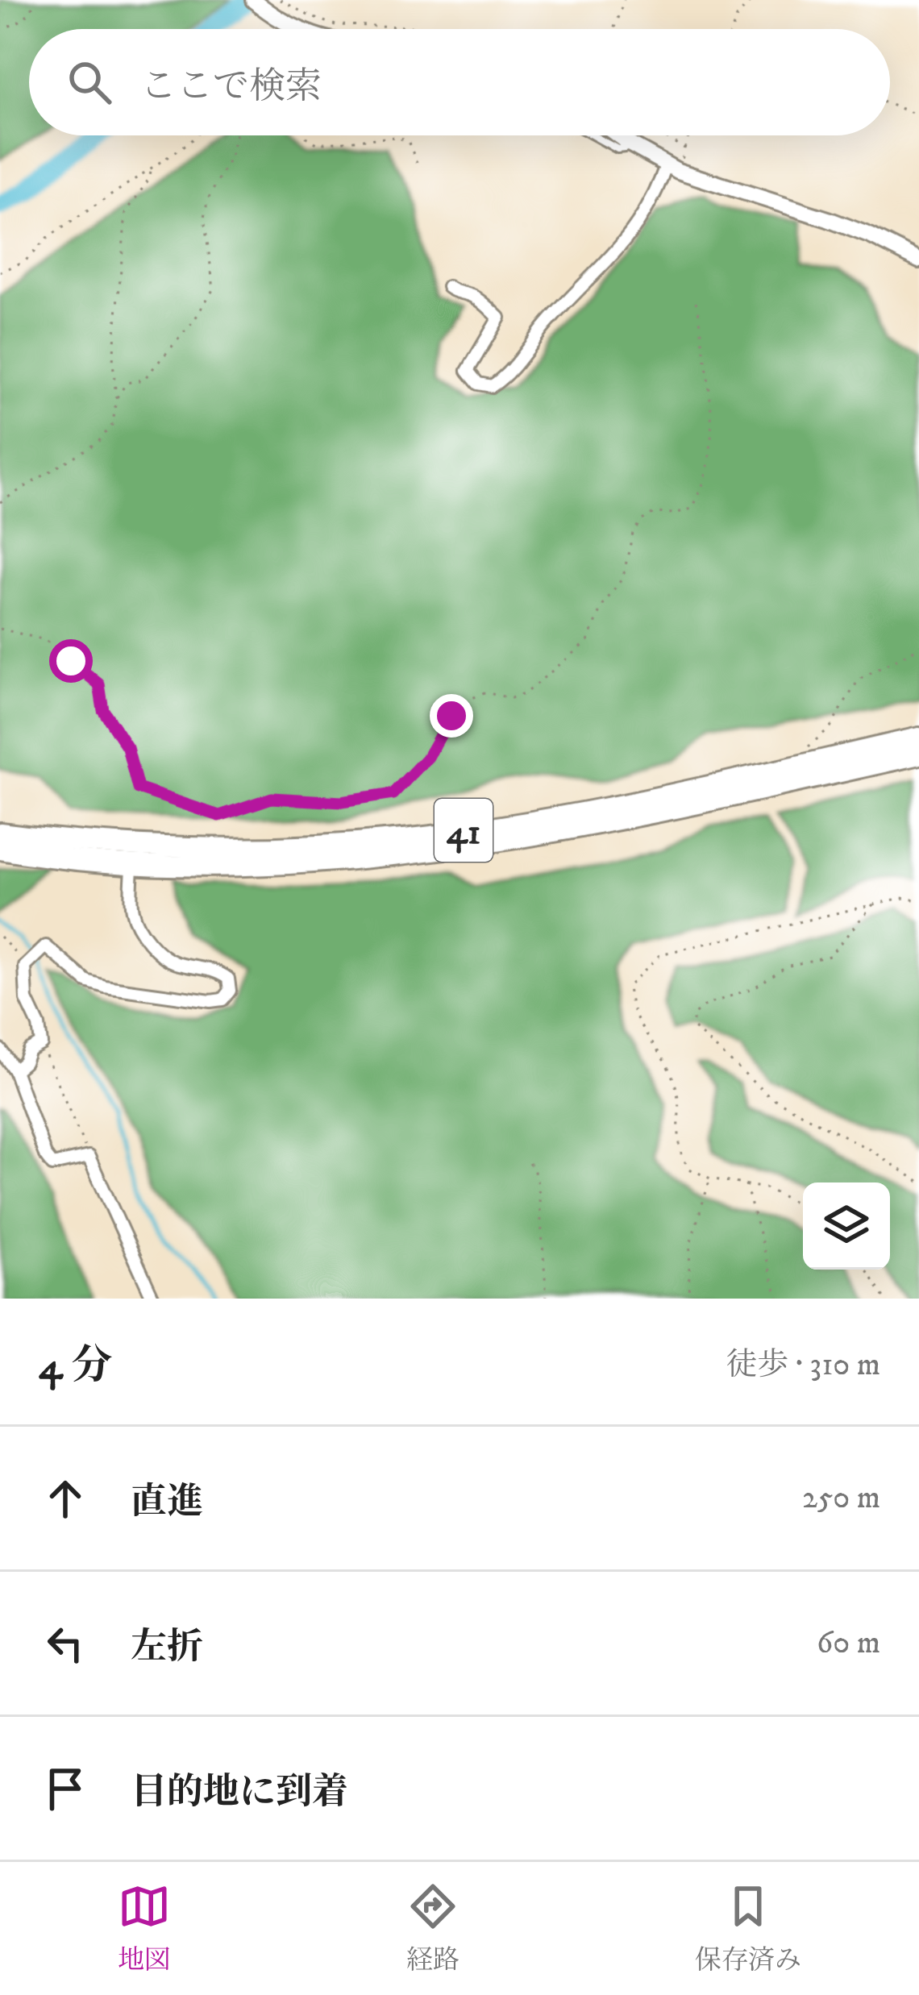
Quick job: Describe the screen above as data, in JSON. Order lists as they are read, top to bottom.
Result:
{
  "streets": {
    "highway": ["41"]
  },
  "page": {
    "search": "ここで検索",
    "heading": ["4 分", "徒歩 · 310 m"],
    "list": [
      ["直進", "250 m"],
      ["左折", "60 m"],
      "目的地に到着"
    ],
    "nav": ["地図", "経路", "保存済み"]
  }
}
